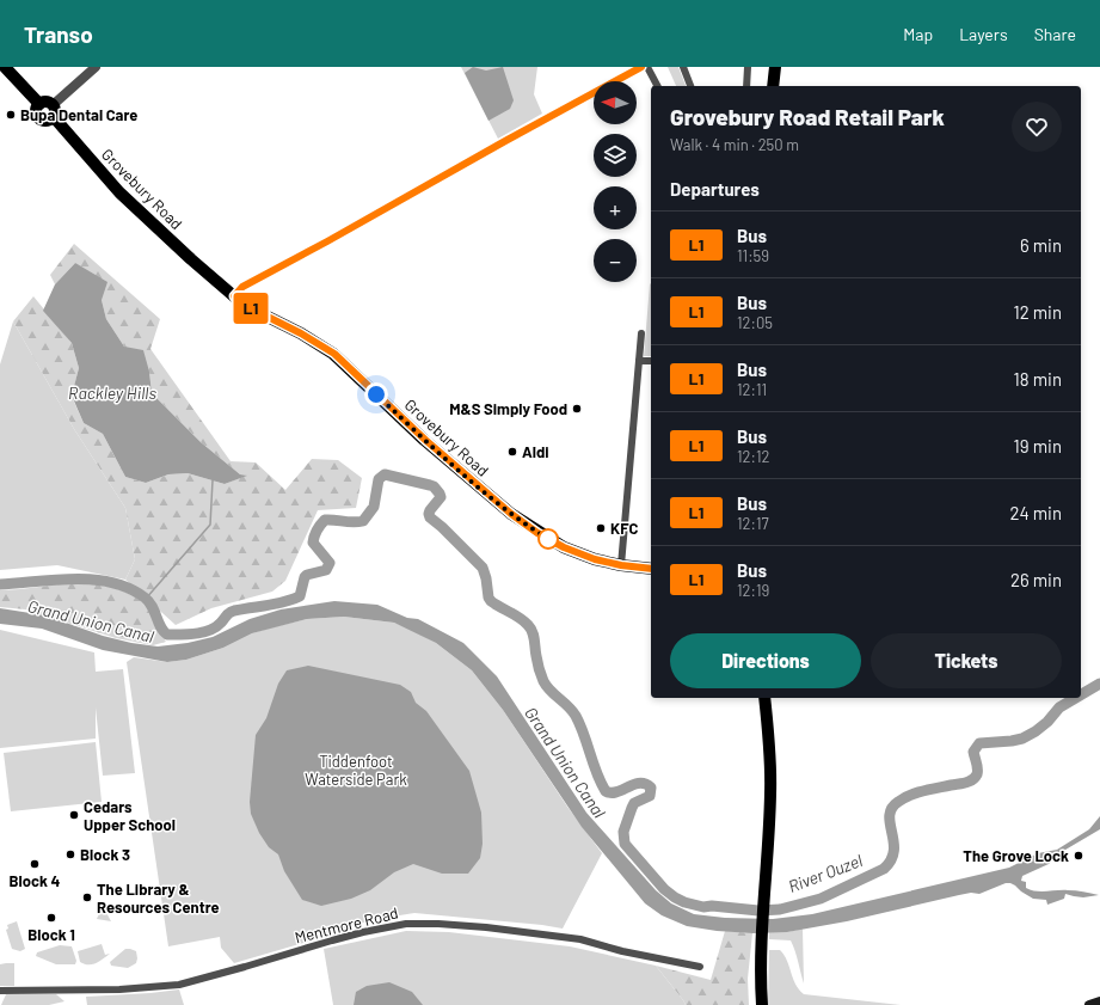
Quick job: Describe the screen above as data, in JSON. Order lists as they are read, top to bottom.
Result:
{
  "streets": {
    "main road": ["Grovebury Road"],
    "street": ["Mentmore Road"]
  },
  "water": ["Rackley Hills", "Grand Union Canal", "River Ouzel"],
  "parks": ["Tiddenfoot Waterside Park"],
  "places": [
    "Bupa Dental Care",
    "M&S Simply Food",
    "Aldi",
    "KFC",
    "Cedars Upper School",
    "Block 3",
    "The Grove Lock",
    "Block 4",
    "The Library & Resources Centre",
    "Block 1"
  ],
  "lines": ["bus line L1"],
  "north": "left",
  "page": {
    "header": "Transo",
    "nav": ["Map", "Layers", "Share"],
    "on_map": "L1",
    "map_buttons": ["+", "−"],
    "heading": [
      ["Grovebury Road Retail Park", "Walk · 4 min · 250 m"],
      "Departures"
    ],
    "list": [
      {
        "mark": "L1",
        "name": "Bus",
        "note": "11:59",
        "value": "6 min"
      },
      {
        "mark": "L1",
        "name": "Bus",
        "note": "12:05",
        "value": "12 min"
      },
      {
        "mark": "L1",
        "name": "Bus",
        "note": "12:11",
        "value": "18 min"
      },
      {
        "mark": "L1",
        "name": "Bus",
        "note": "12:12",
        "value": "19 min"
      },
      {
        "mark": "L1",
        "name": "Bus",
        "note": "12:17",
        "value": "24 min"
      },
      {
        "mark": "L1",
        "name": "Bus",
        "note": "12:19",
        "value": "26 min"
      }
    ],
    "buttons": ["Directions", "Tickets"]
  }
}
